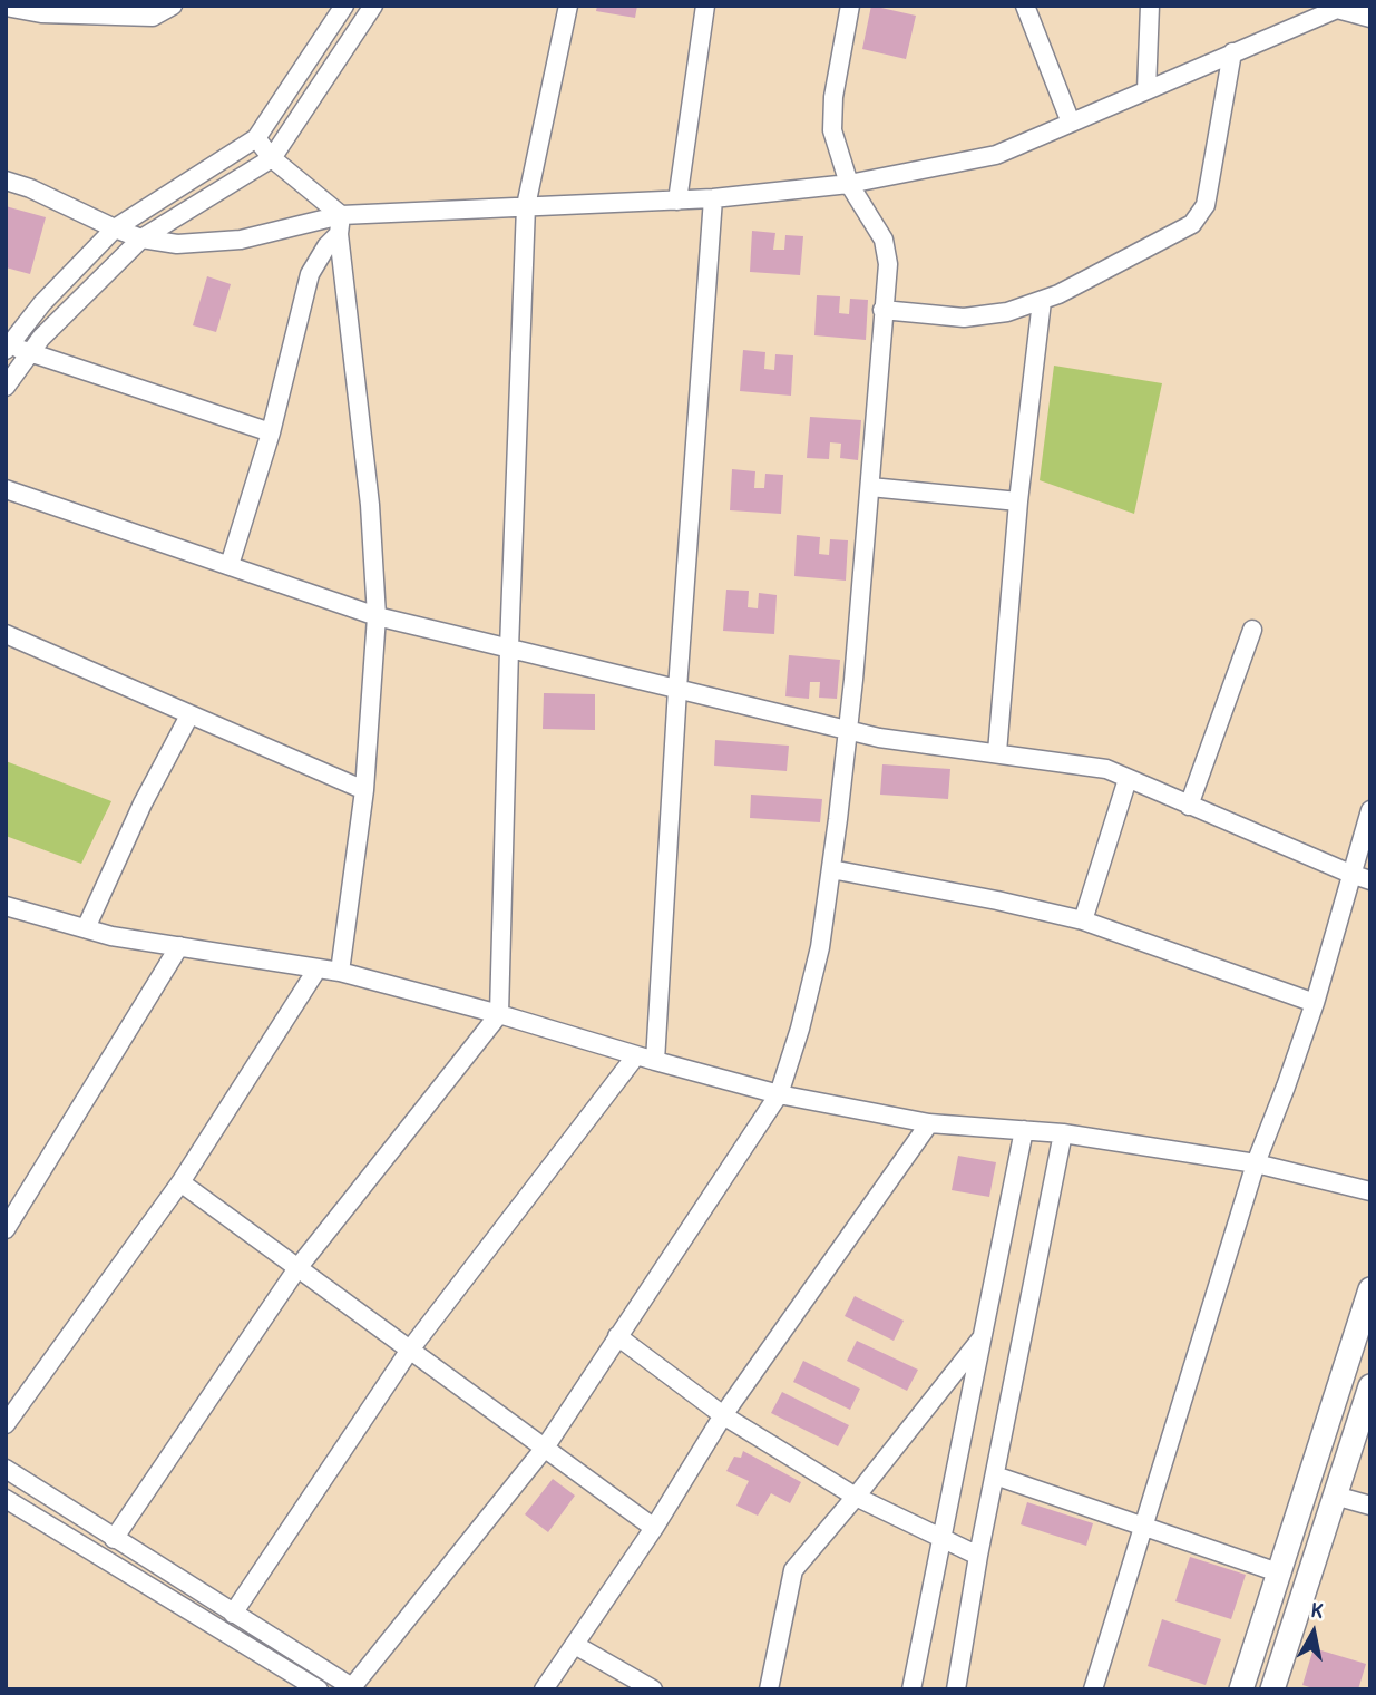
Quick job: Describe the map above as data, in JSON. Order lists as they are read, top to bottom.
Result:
{
  "north": "top"
}
